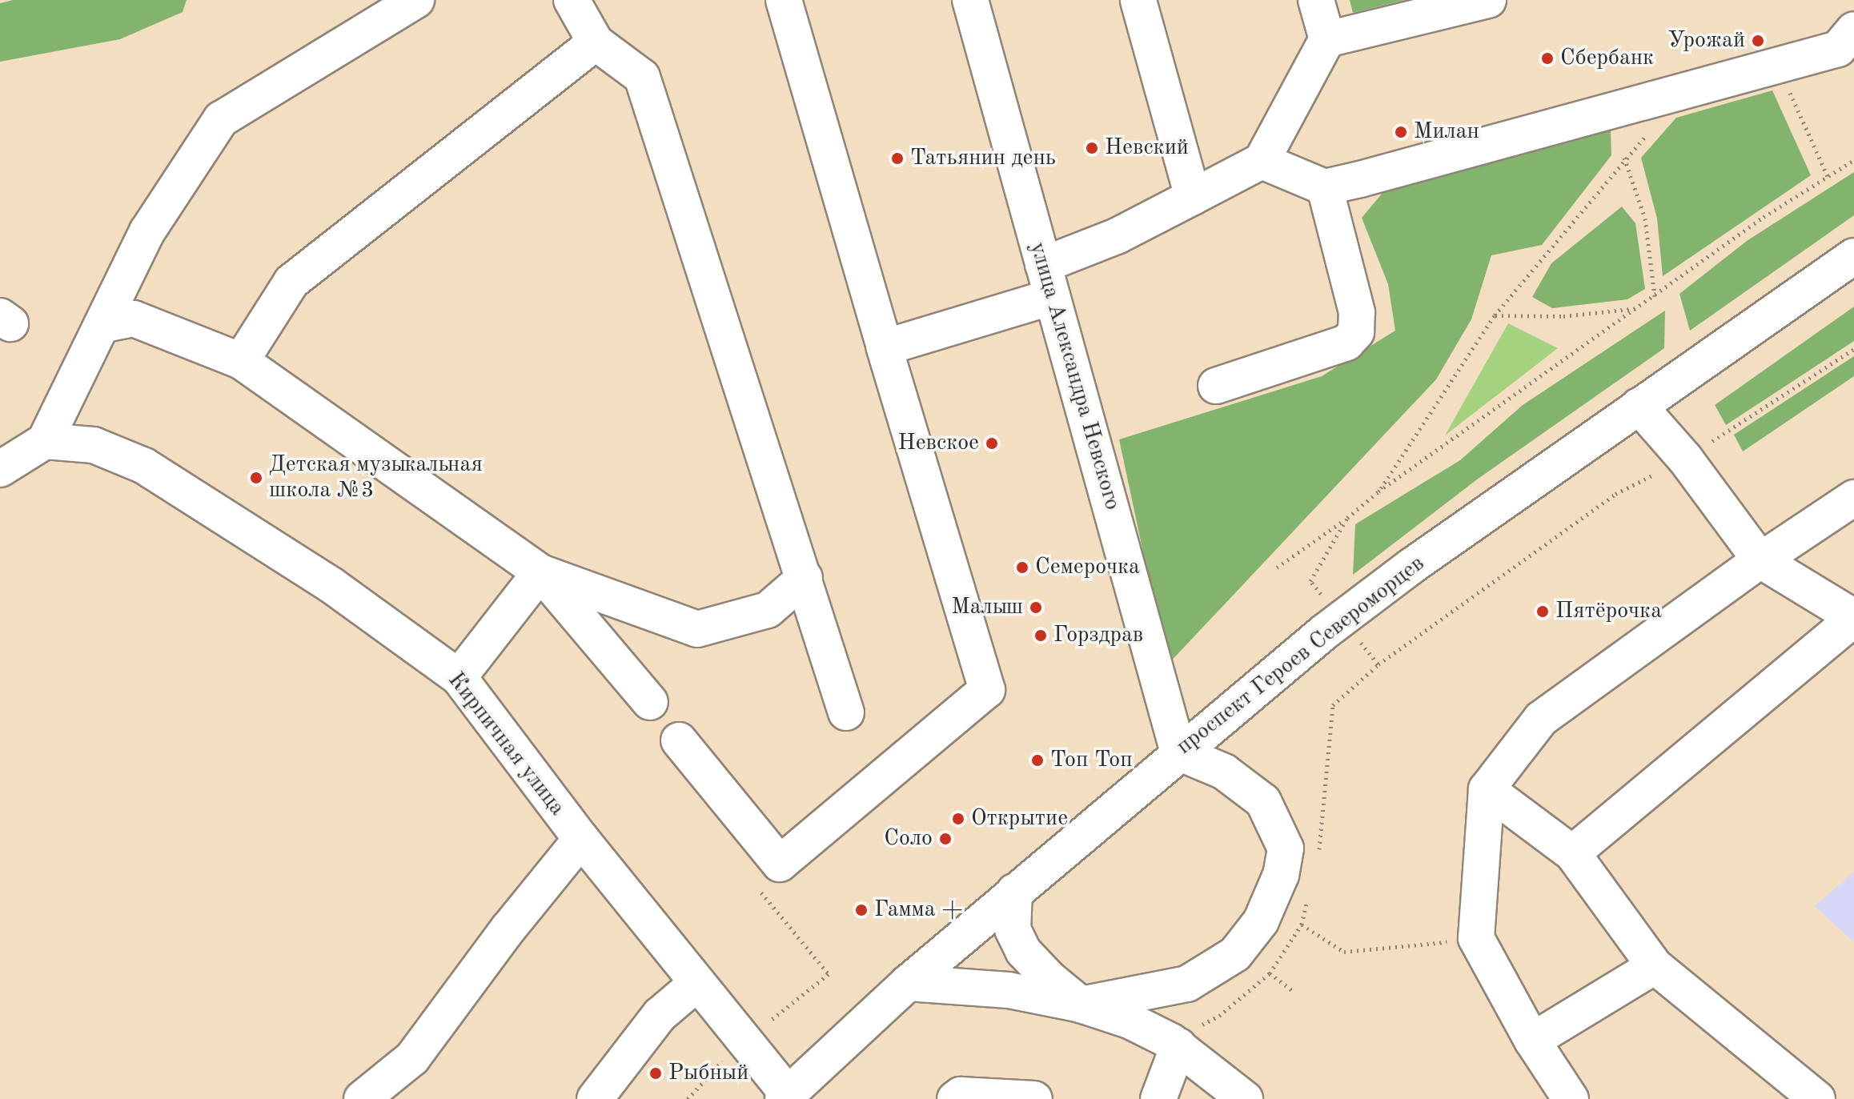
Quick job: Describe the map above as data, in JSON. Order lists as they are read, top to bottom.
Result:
{
  "streets": {
    "street": ["улица Александра Невского", "проспект Героев Североморцев", "Кирпичная улица"]
  },
  "crossings": [
    ["улица Александра Невского", "проспект Героев Североморцев"],
    ["проспект Героев Североморцев", "Кирпичная улица"]
  ],
  "places": [
    "Урожай",
    "Сбербанк",
    "Милан",
    "Невский",
    "Татьянин день",
    "Невское",
    "Детская музыкальная школа №3",
    "Семерочка",
    "Малыш",
    "Пятёрочка",
    "Горздрав",
    "Топ Топ",
    "Открытие",
    "Соло",
    "Гамма +",
    "Рыбный"
  ]
}
